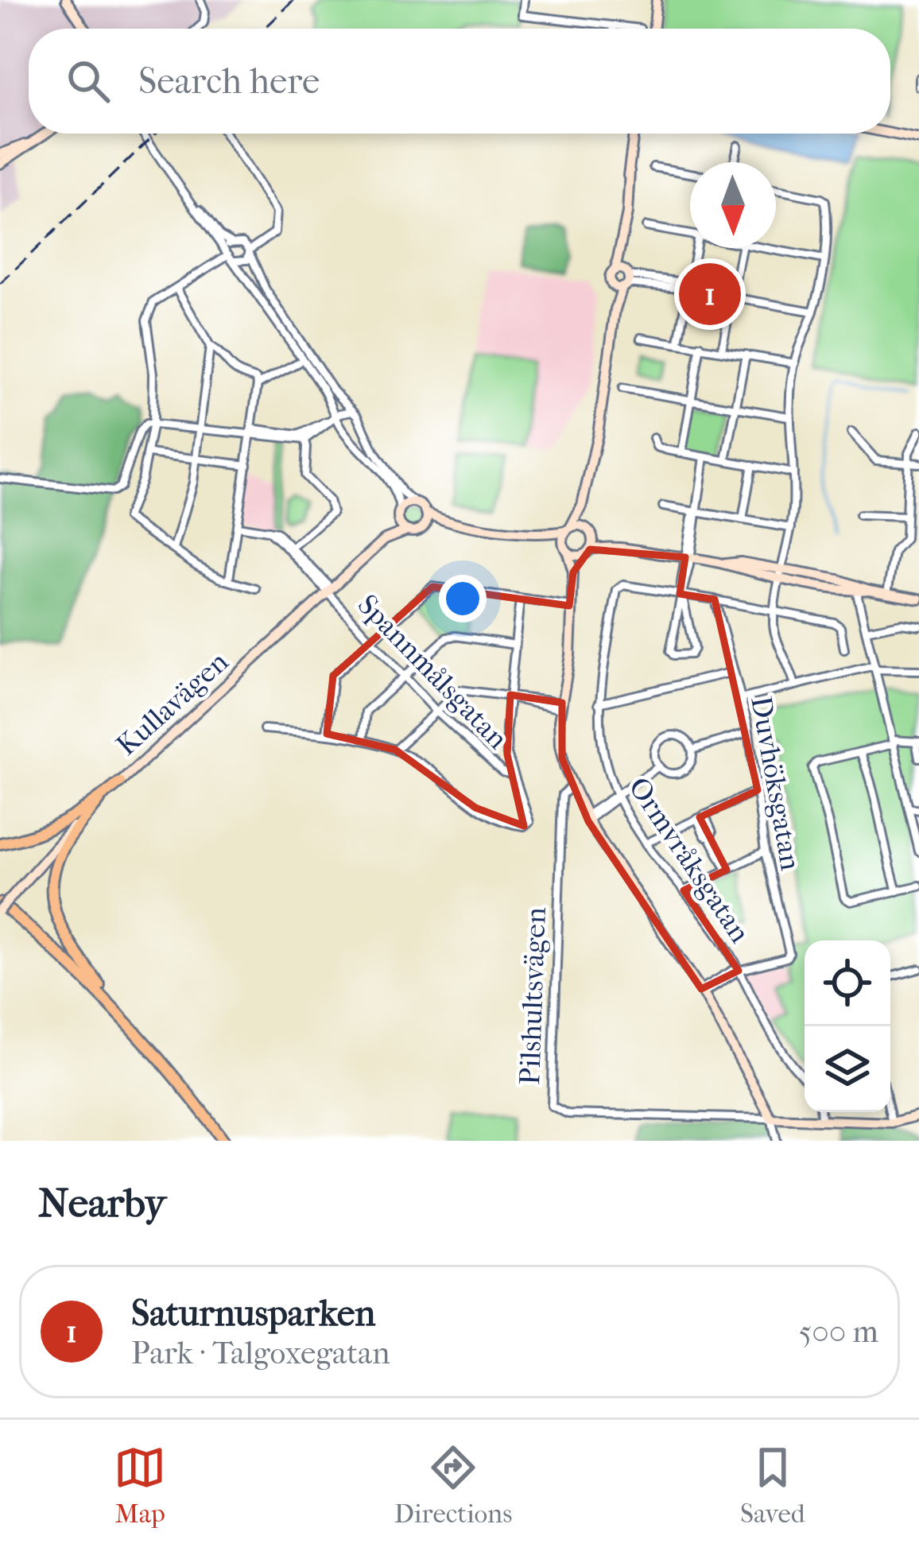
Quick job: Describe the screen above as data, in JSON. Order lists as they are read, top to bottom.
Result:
{
  "streets": {
    "street": [
      "Spannmålsgatan",
      "Kullavägen",
      "Duvhöksgatan",
      "Ormvråksgatan",
      "Pilshultsvägen"
    ]
  },
  "crossings": [
    ["Spannmålsgatan", "Kullavägen"],
    ["Kullavägen", "Pilshultsvägen"],
    ["Duvhöksgatan", "Ormvråksgatan"],
    ["Duvhöksgatan", "Pilshultsvägen"]
  ],
  "north": "bottom",
  "page": {
    "search": "Search here",
    "pins": "1",
    "heading": "Nearby",
    "list": [
      {
        "mark": "1",
        "name": "Saturnusparken",
        "note": "Park · Talgoxegatan",
        "value": "500 m"
      }
    ],
    "nav": ["Map", "Directions", "Saved"]
  }
}
